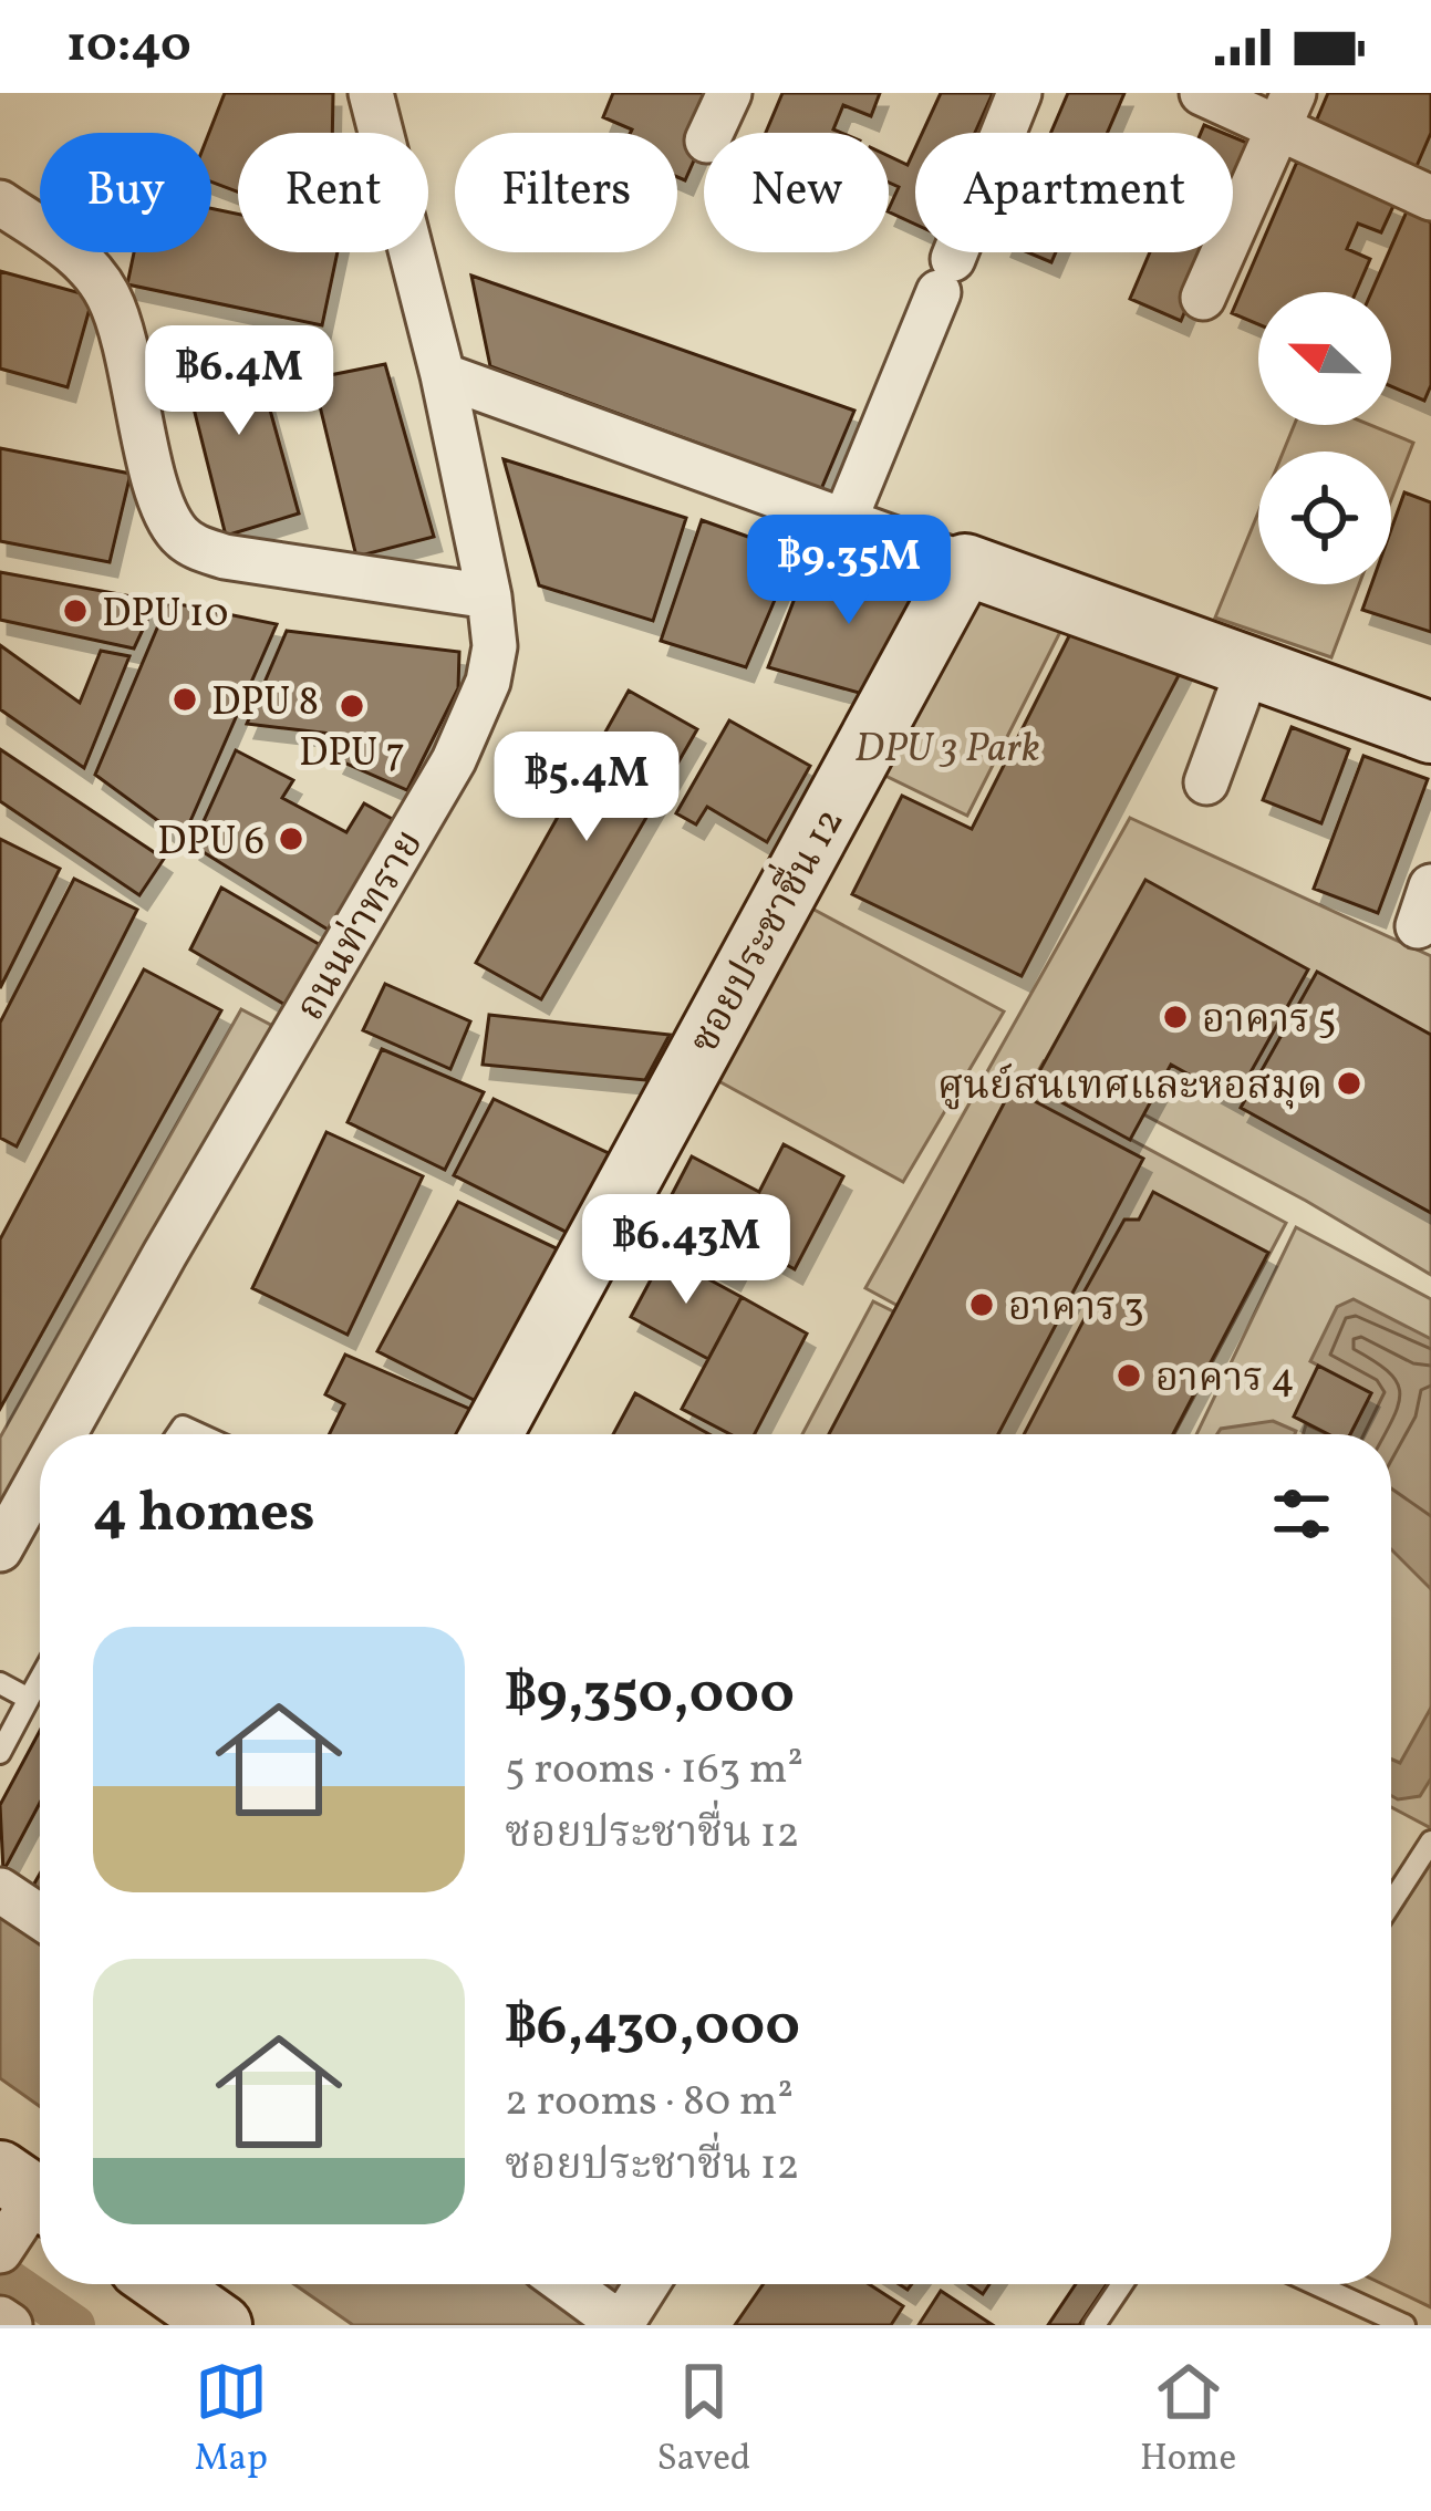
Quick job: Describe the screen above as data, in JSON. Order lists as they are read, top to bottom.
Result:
{
  "streets": {
    "main road": ["ซอยประชาชื่น 12"],
    "street": ["ถนนท่าทราย"]
  },
  "parks": ["DPU 3 Park"],
  "places": [
    "DPU 10",
    "DPU 8",
    "DPU 7",
    "DPU 6",
    "อาคาร 5",
    "ศูนย์สนเทศและหอสมุด",
    "อาคาร 3",
    "อาคาร 4"
  ],
  "north": "left",
  "page": {
    "status": "10:40",
    "chip": [
      "Buy",
      "Rent",
      "Filters",
      "New",
      "Apartment"
    ],
    "price": [
      "฿6.4M",
      "฿9.35M",
      "฿5.4M",
      "฿6.43M"
    ],
    "heading": "4 homes",
    "list": [
      {
        "name": "฿9,350,000",
        "note": "5 rooms · 163 m² · ซอยประชาชื่น 12"
      },
      {
        "name": "฿6,430,000",
        "note": "2 rooms · 80 m² · ซอยประชาชื่น 12"
      }
    ],
    "tabs": ["Map", "Saved", "Home"]
  }
}
